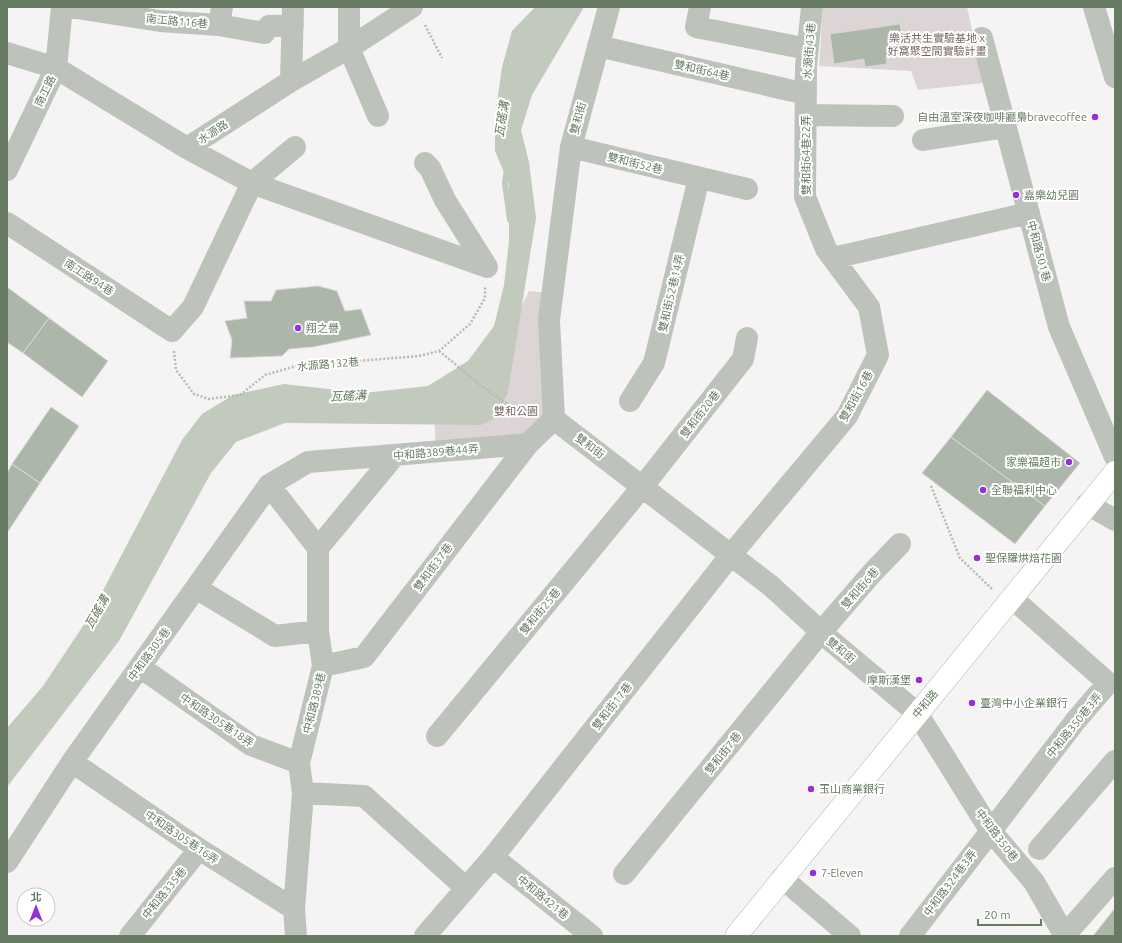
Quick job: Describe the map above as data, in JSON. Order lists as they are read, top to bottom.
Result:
{
  "streets": {
    "main road": ["中和路"],
    "street": [
      "南工路116巷",
      "水源街43巷",
      "雙和街64巷",
      "南工路",
      "雙和街",
      "水源路",
      "雙和街64巷22弄",
      "雙和街52巷",
      "中和路501巷",
      "南工路94巷",
      "雙和街52巷14弄",
      "雙和街16巷",
      "雙和街20巷",
      "中和路389巷44弄",
      "雙和街37巷",
      "雙和街6巷",
      "雙和街25巷",
      "中和路305巷",
      "中和路389巷",
      "雙和街17巷",
      "中和路305巷18弄",
      "中和路350巷3弄",
      "雙和街7巷",
      "中和路350巷",
      "中和路305巷16弄",
      "中和路324巷3弄",
      "中和路335巷",
      "中和路421巷"
    ],
    "path": ["水源路132巷"]
  },
  "crossings": [
    ["水源街43巷", "雙和街64巷"],
    ["水源街43巷", "雙和街64巷22弄"],
    ["雙和街64巷", "雙和街"],
    ["雙和街64巷", "雙和街64巷22弄"],
    ["南工路", "水源路"],
    ["雙和街", "雙和街52巷"],
    ["雙和街", "雙和街16巷"],
    ["雙和街", "雙和街20巷"],
    ["雙和街", "雙和街6巷"],
    ["雙和街", "雙和街25巷"],
    ["雙和街", "中和路"],
    ["雙和街", "雙和街17巷"],
    ["雙和街", "雙和街7巷"],
    ["雙和街", "中和路350巷"],
    ["雙和街64巷22弄", "雙和街16巷"],
    ["雙和街52巷", "雙和街52巷14弄"],
    ["南工路94巷", "水源路132巷"],
    ["雙和街16巷", "雙和街17巷"],
    ["雙和街20巷", "雙和街25巷"],
    ["中和路389巷44弄", "雙和街37巷"],
    ["中和路389巷44弄", "中和路305巷"],
    ["雙和街37巷", "中和路389巷"],
    ["雙和街6巷", "雙和街7巷"],
    ["中和路305巷", "中和路305巷18弄"],
    ["中和路305巷", "中和路305巷16弄"],
    ["中和路389巷", "中和路305巷18弄"],
    ["中和路389巷", "中和路305巷16弄"],
    ["中和路", "中和路350巷3弄"],
    ["中和路", "中和路350巷"],
    ["雙和街17巷", "中和路421巷"],
    ["中和路350巷3弄", "中和路350巷"],
    ["中和路350巷3弄", "中和路324巷3弄"],
    ["中和路350巷", "中和路324巷3弄"],
    ["中和路305巷16弄", "中和路335巷"]
  ],
  "water": ["瓦磘溝"],
  "parks": ["樂活共生實驗基地 x 好窩聚空間實驗計畫", "雙和公園"],
  "places": [
    "自由溫室深夜咖啡廳梟bravecoffee",
    "嘉樂幼兒園",
    "翔之譽",
    "家樂福超市",
    "全聯福利中心",
    "聖保羅烘焙花園",
    "摩斯漢堡",
    "臺灣中小企業銀行",
    "玉山商業銀行",
    "7-Eleven"
  ],
  "scale_bar": "20 m",
  "north": "top"
}
